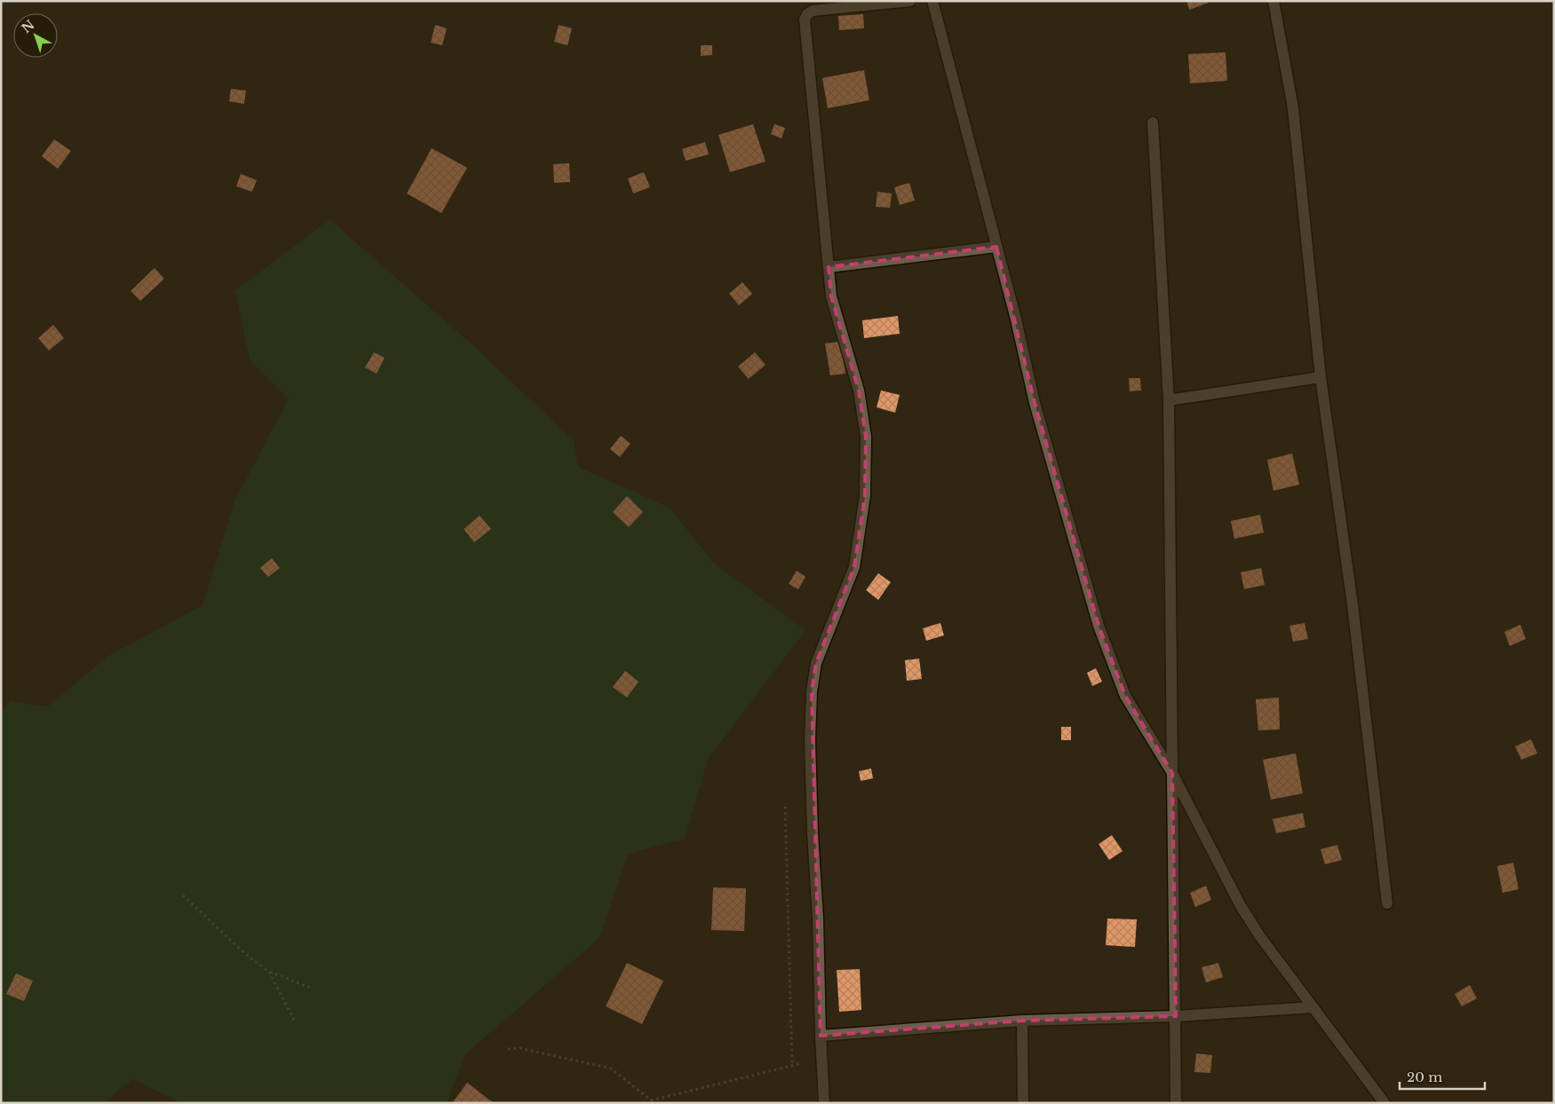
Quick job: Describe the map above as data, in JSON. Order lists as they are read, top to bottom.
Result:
{
  "scale_bar": "20 m",
  "north": "top left"
}
